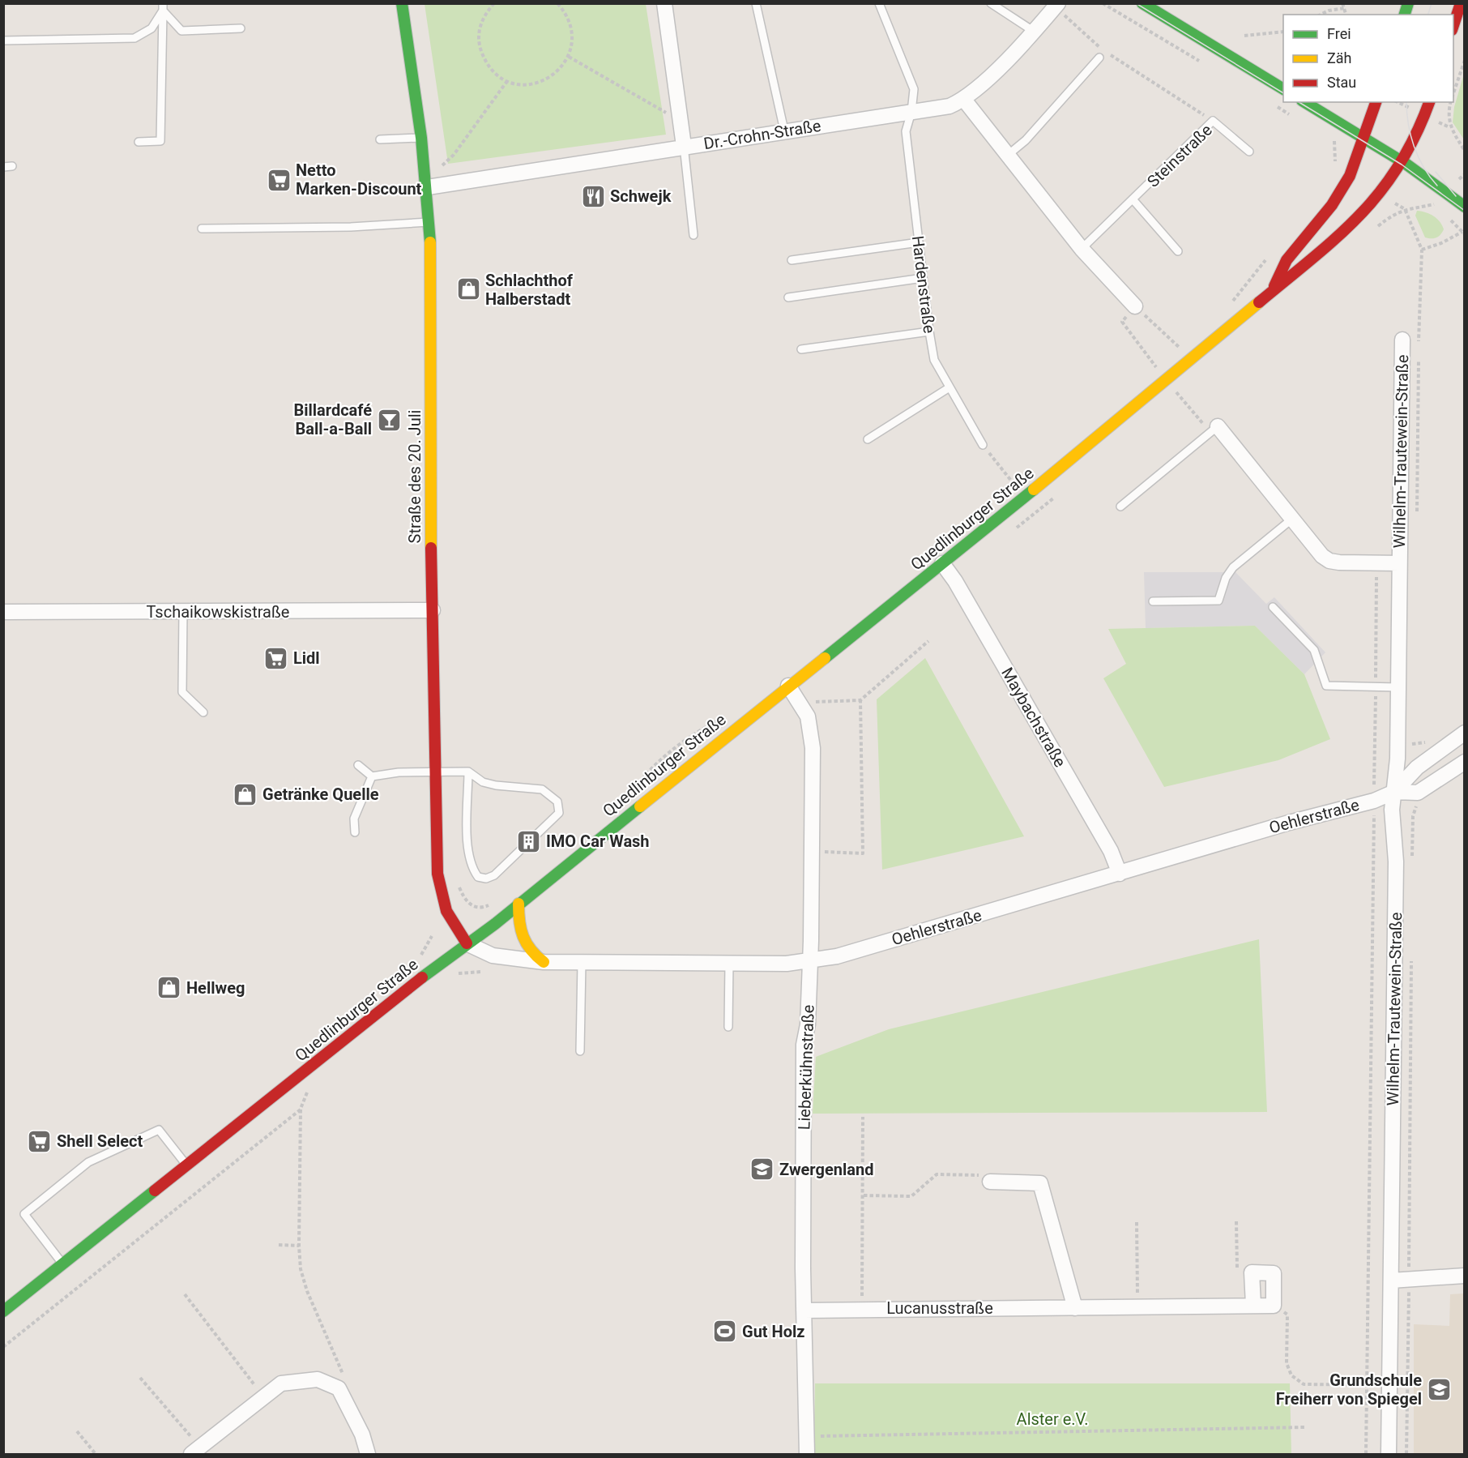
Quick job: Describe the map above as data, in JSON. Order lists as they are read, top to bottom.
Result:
{
  "streets": {
    "main road": ["Straße des 20. Juli", "Quedlinburger Straße"],
    "street": [
      "Dr.-Crohn-Straße",
      "Wilhelm-Trautewein-Straße",
      "Tschaikowskistraße",
      "Maybachstraße",
      "Oehlerstraße",
      "Lieberkühnstraße",
      "Lucanusstraße"
    ],
    "lane": ["Steinstraße", "Hardenstraße"]
  },
  "crossings": [
    ["Dr.-Crohn-Straße", "Hardenstraße"],
    ["Dr.-Crohn-Straße", "Straße des 20. Juli"],
    ["Wilhelm-Trautewein-Straße", "Oehlerstraße"],
    ["Straße des 20. Juli", "Quedlinburger Straße"],
    ["Straße des 20. Juli", "Tschaikowskistraße"],
    ["Straße des 20. Juli", "Oehlerstraße"],
    ["Quedlinburger Straße", "Maybachstraße"],
    ["Quedlinburger Straße", "Oehlerstraße"],
    ["Quedlinburger Straße", "Lieberkühnstraße"],
    ["Maybachstraße", "Oehlerstraße"],
    ["Oehlerstraße", "Lieberkühnstraße"],
    ["Lieberkühnstraße", "Lucanusstraße"]
  ],
  "parks": ["Alster e.V."],
  "places": {
    "supermarket": ["Netto Marken-Discount", "Lidl", "Shell Select"],
    "restaurant": ["Schwejk"],
    "shop": ["Schlachthof Halberstadt", "Getränke Quelle", "Hellweg"],
    "bar": ["Billardcafé Ball-a-Ball"],
    "building": ["IMO Car Wash"],
    "school or university": ["Zwergenland", "Grundschule Freiherr von Spiegel"],
    "sports": ["Gut Holz"]
  },
  "legend": ["Frei", "Zäh", "Stau"]
}
